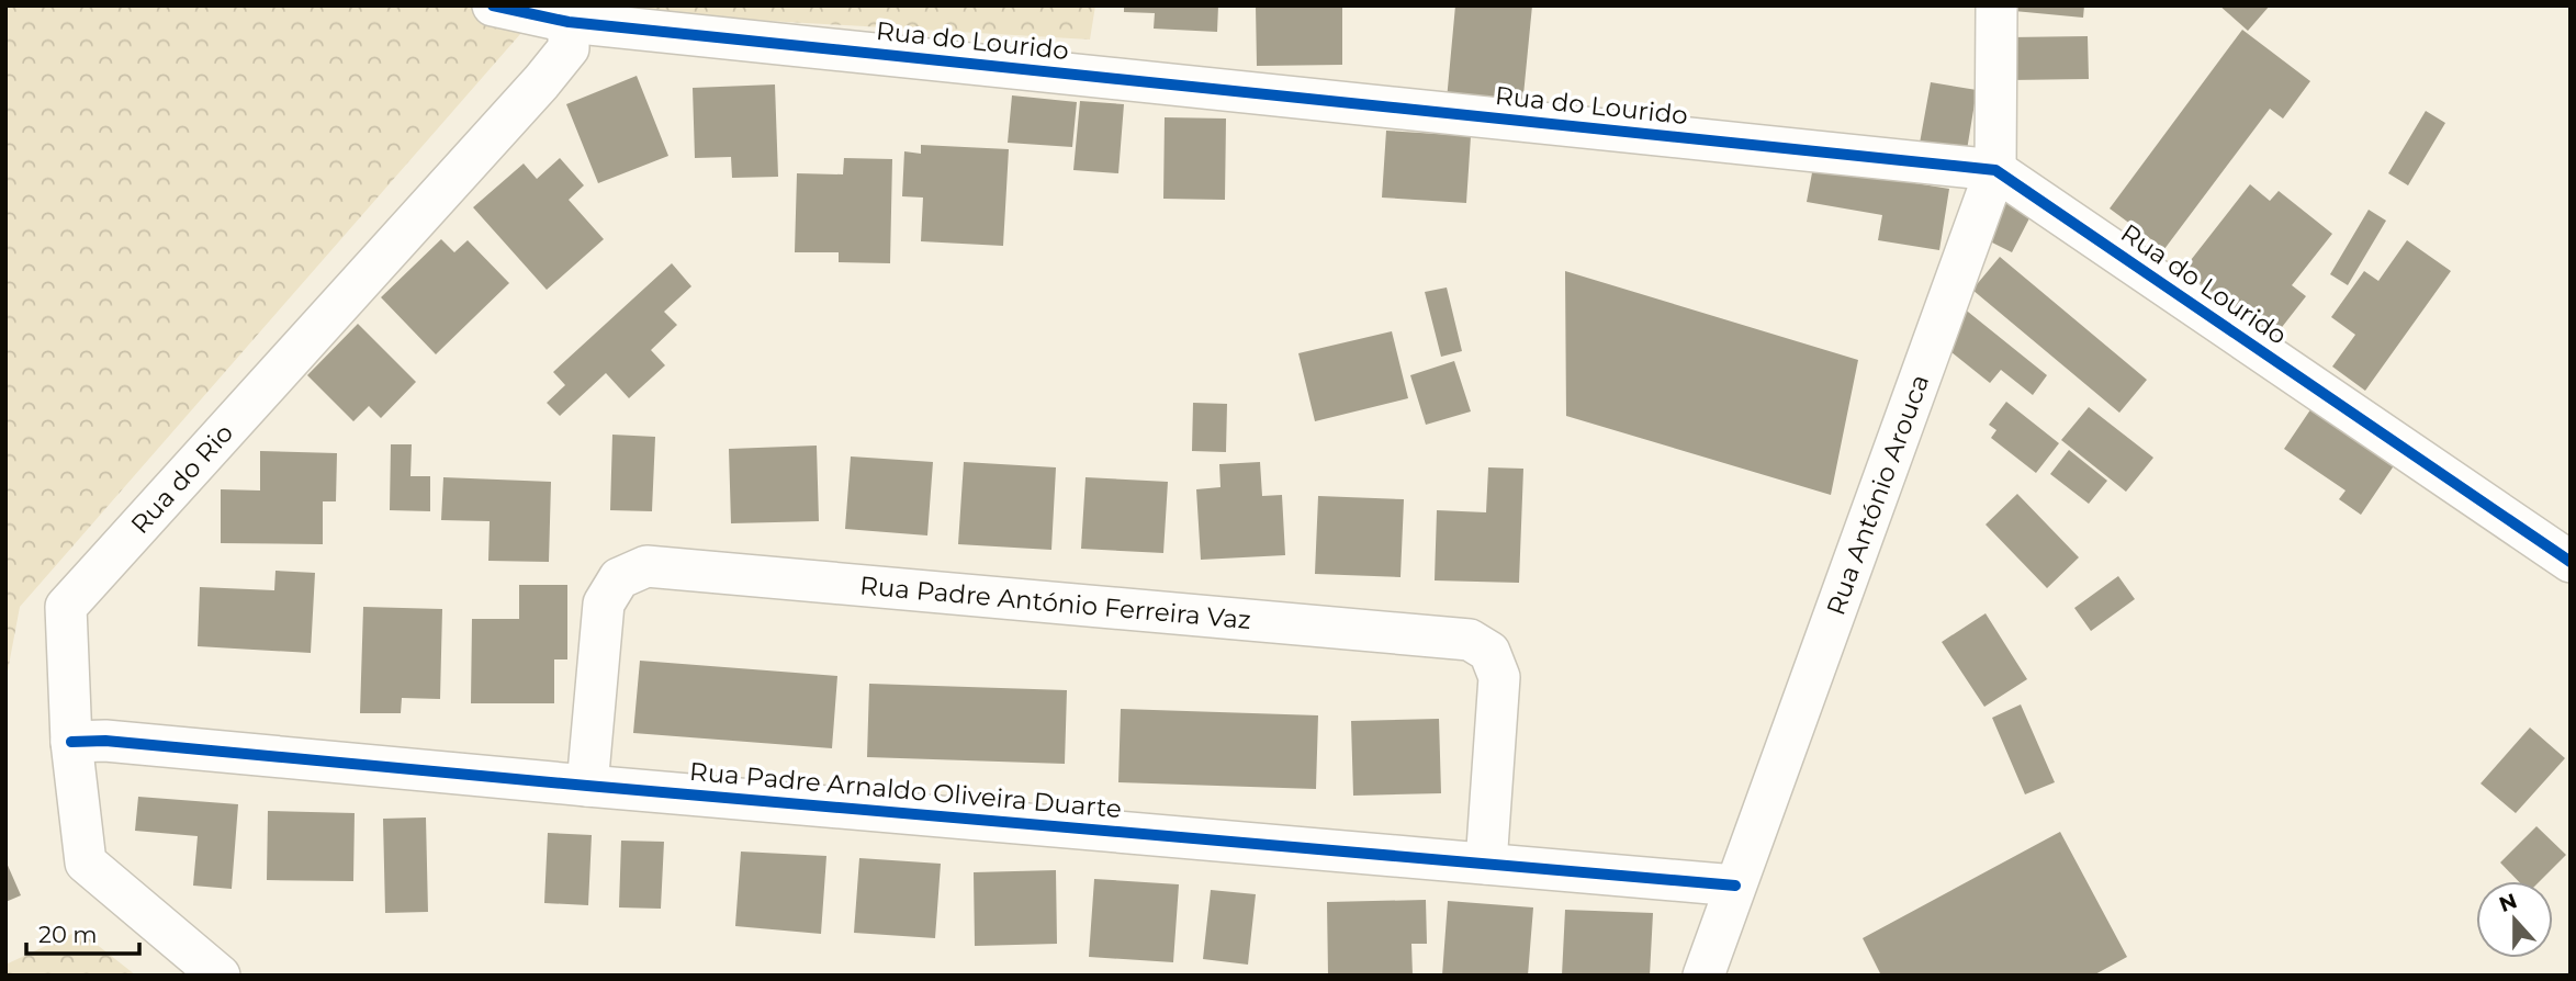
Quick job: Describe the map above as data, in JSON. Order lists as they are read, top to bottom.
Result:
{
  "streets": {
    "street": [
      "Rua do Lourido",
      "Rua do Rio",
      "Rua António Arouca",
      "Rua Padre António Ferreira Vaz",
      "Rua Padre Arnaldo Oliveira Duarte"
    ]
  },
  "crossings": [
    ["Rua do Lourido", "Rua do Rio"],
    ["Rua do Lourido", "Rua António Arouca"],
    ["Rua do Rio", "Rua Padre Arnaldo Oliveira Duarte"],
    ["Rua António Arouca", "Rua Padre Arnaldo Oliveira Duarte"],
    ["Rua Padre António Ferreira Vaz", "Rua Padre Arnaldo Oliveira Duarte"]
  ],
  "scale_bar": "20 m",
  "north": "top"
}
